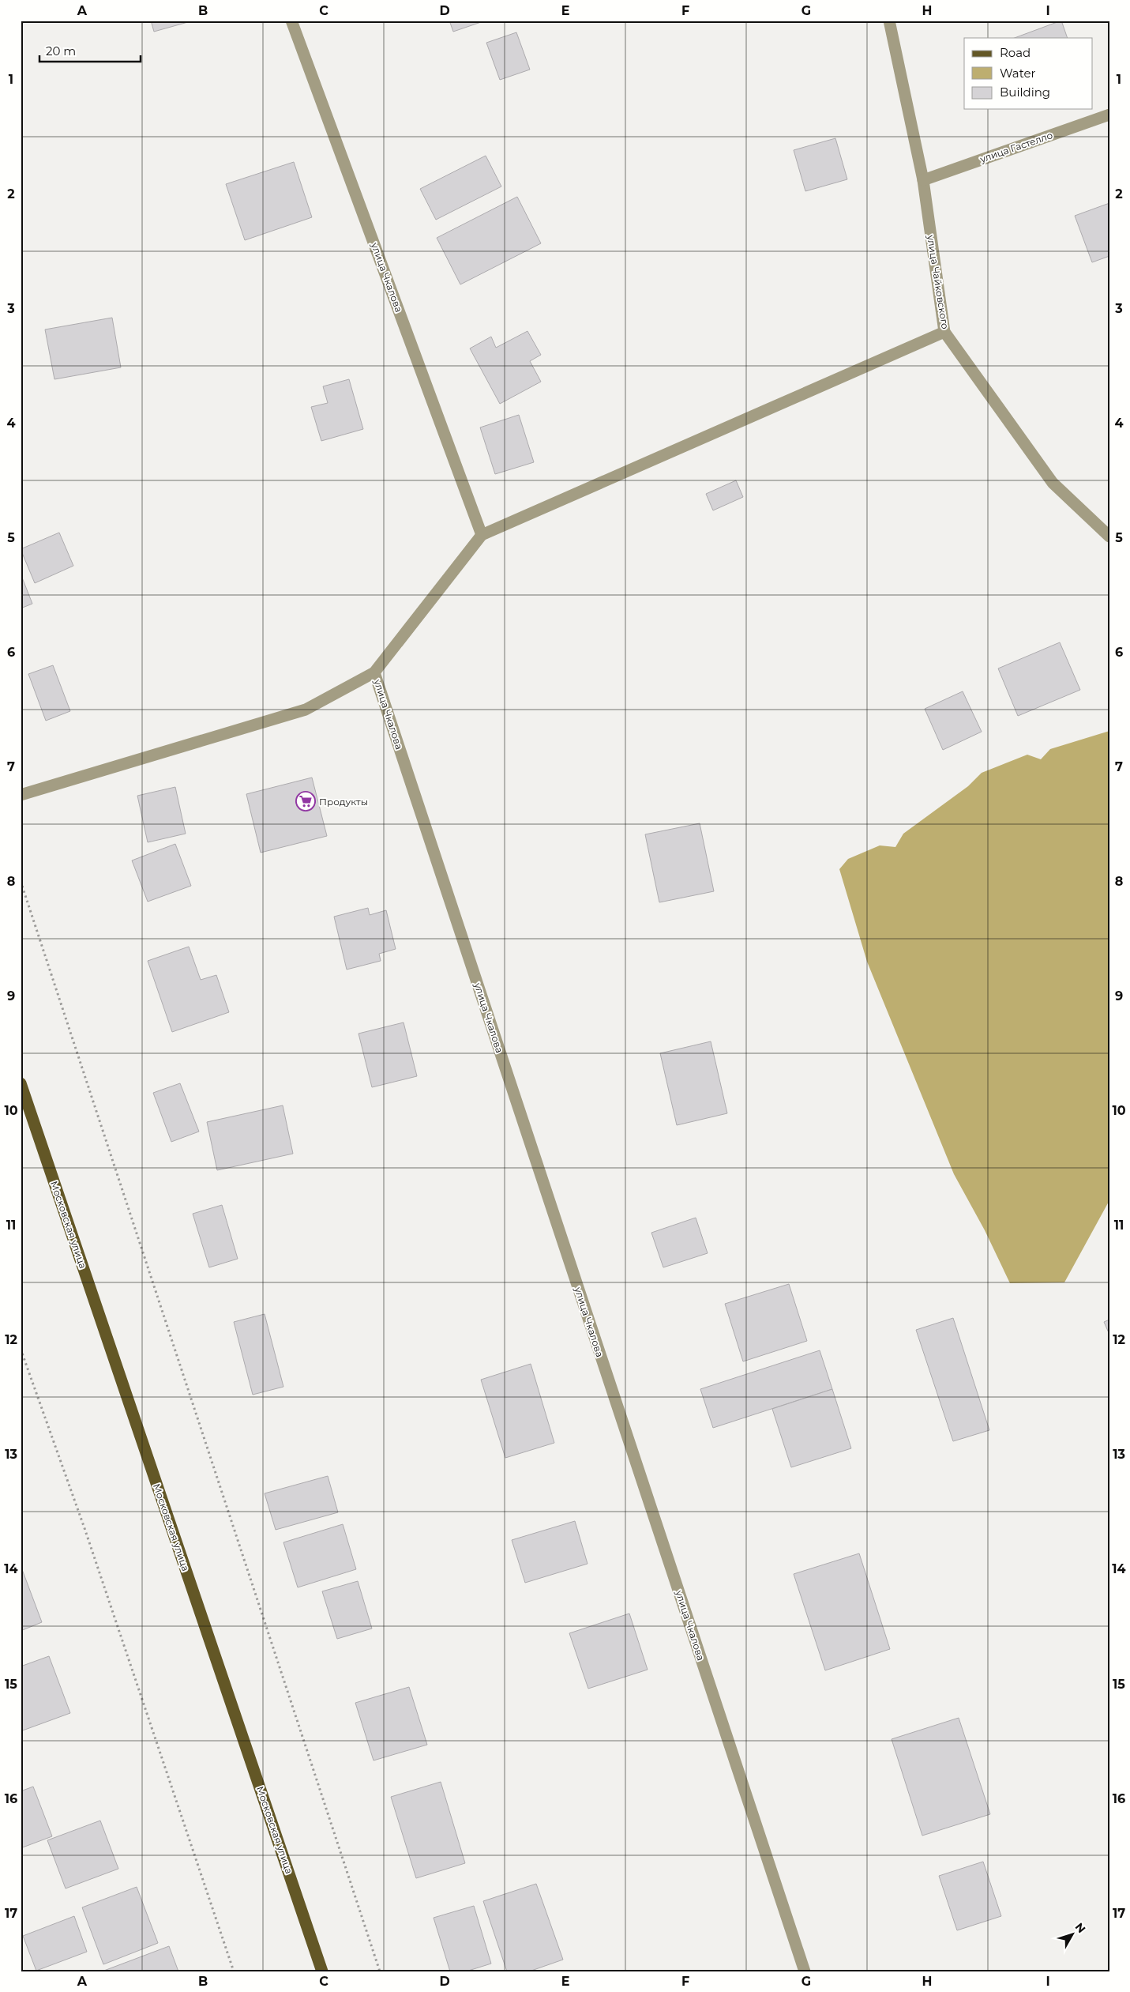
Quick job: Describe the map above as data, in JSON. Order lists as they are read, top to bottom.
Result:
{
  "streets": {
    "main road": ["Московская улица"],
    "street": ["улица Гастелло", "улица Чкалова", "улица Чайковского"]
  },
  "crossings": [
    ["улица Гастелло", "улица Чайковского"]
  ],
  "places": {
    "supermarket": ["Продукты"]
  },
  "legend": ["Road", "Water", "Building"],
  "scale_bar": "20 m",
  "north": "top right",
  "grid": {
    "columns": [
      "A",
      "B",
      "C",
      "D",
      "E",
      "F",
      "G",
      "H",
      "I"
    ],
    "rows": [
      "1",
      "2",
      "3",
      "4",
      "5",
      "6",
      "7",
      "8",
      "9",
      "10",
      "11",
      "12",
      "13",
      "14",
      "15",
      "16",
      "17"
    ]
  }
}
